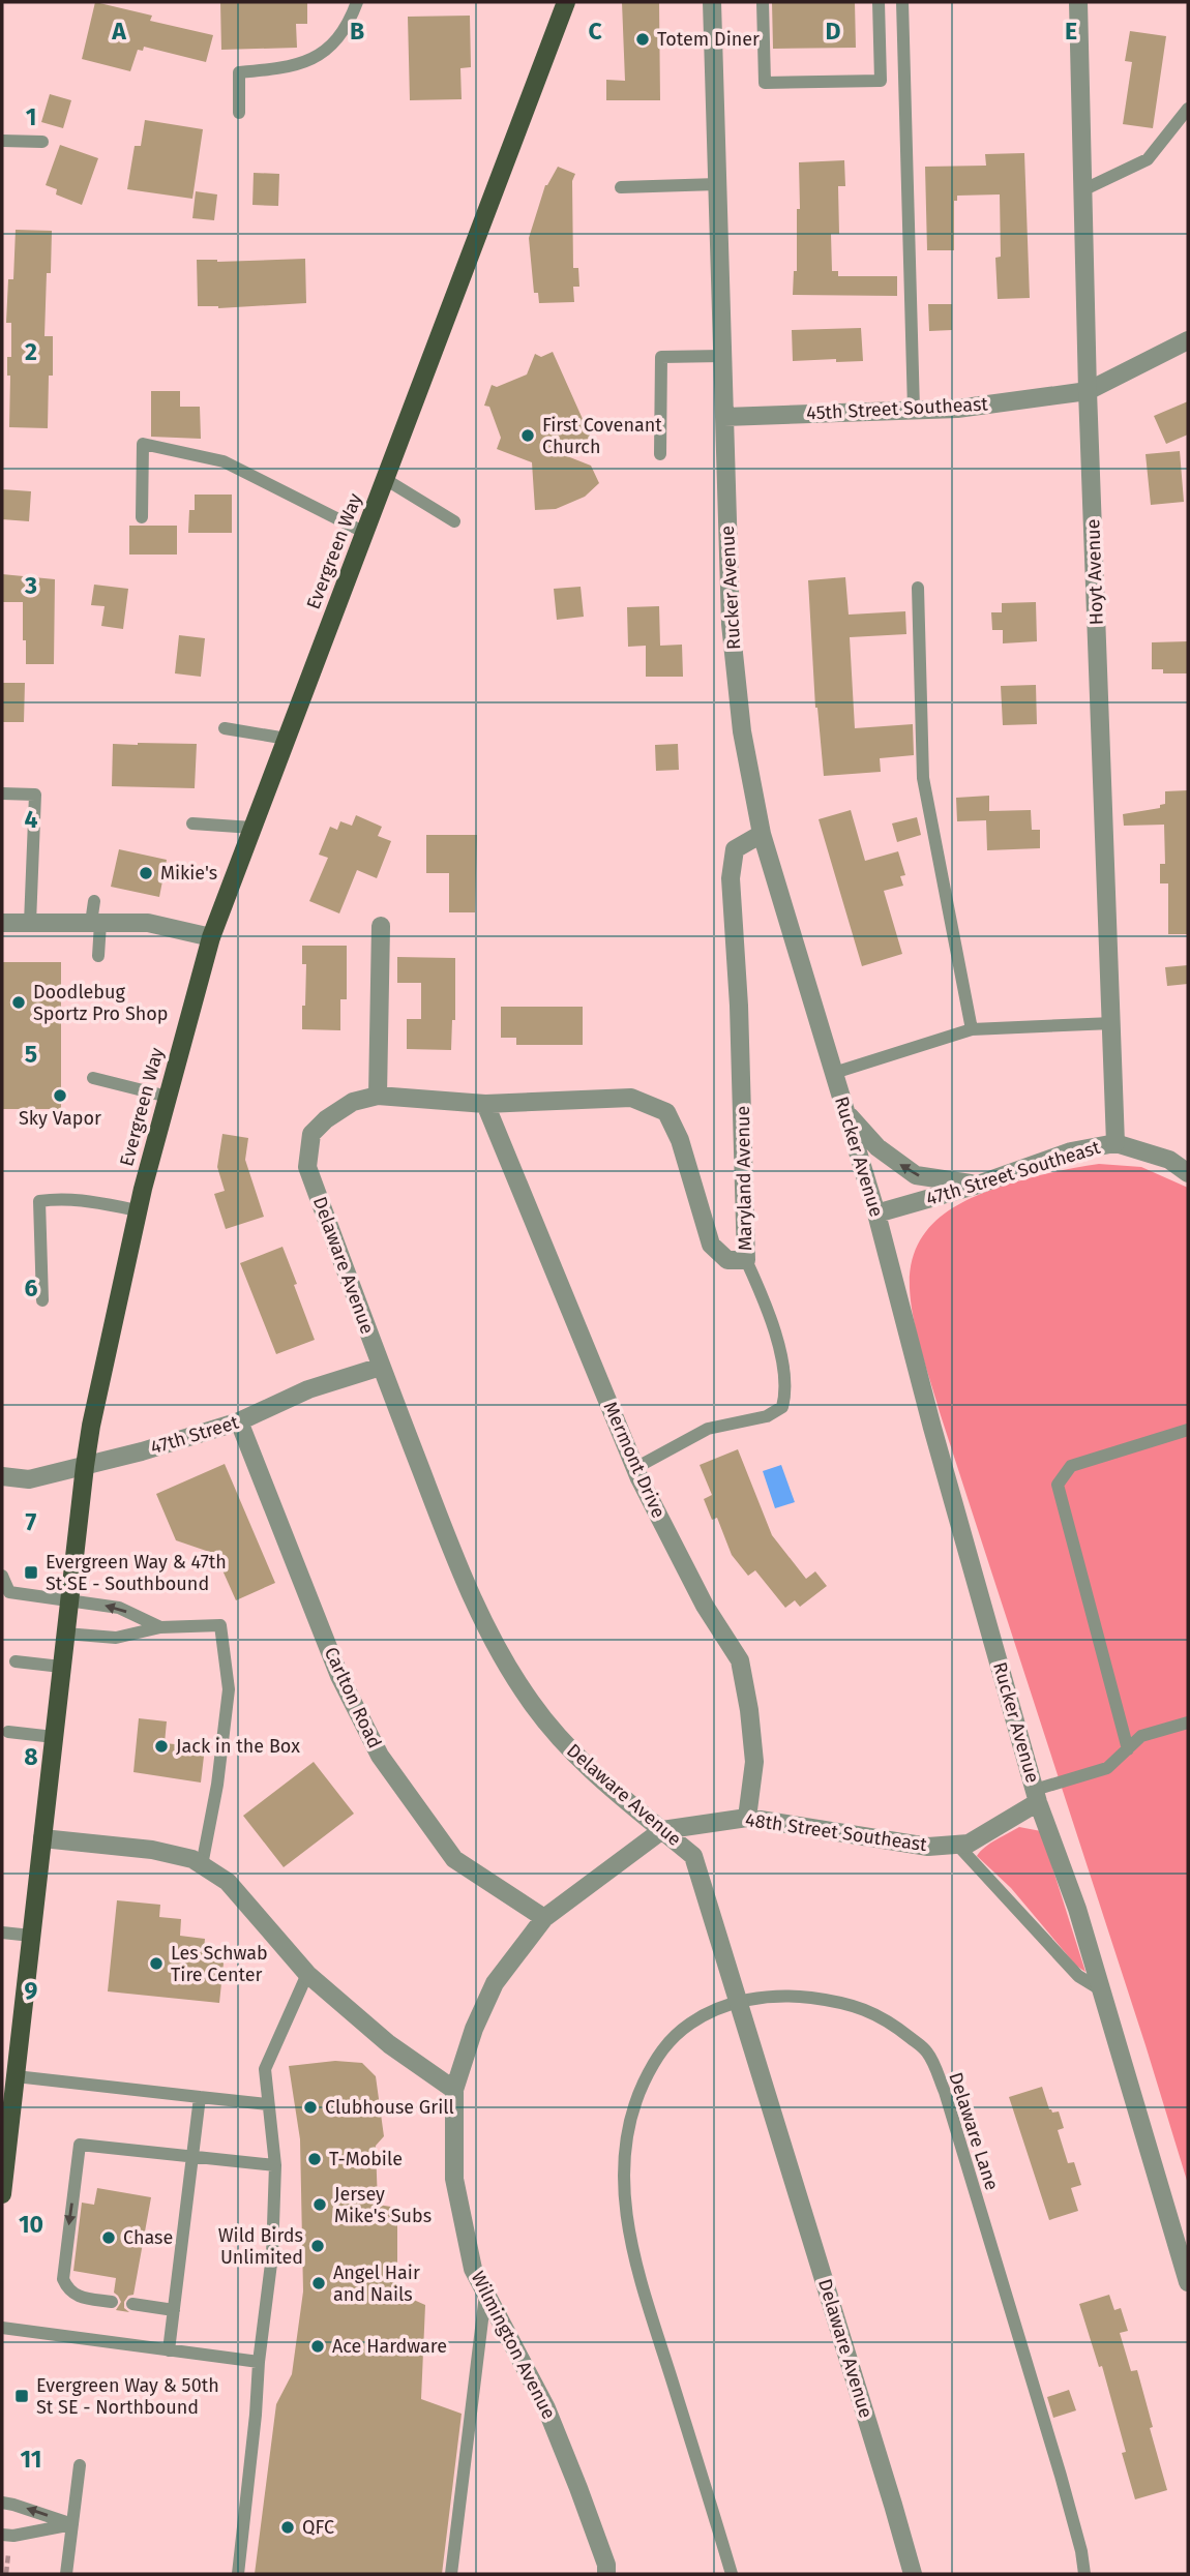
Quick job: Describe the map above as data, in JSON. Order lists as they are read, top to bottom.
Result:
{
  "streets": {
    "main road": ["Evergreen Way"],
    "street": [
      "45th Street Southeast",
      "Hoyt Avenue",
      "Rucker Avenue",
      "47th Street Southeast",
      "Maryland Avenue",
      "Delaware Avenue",
      "47th Street",
      "Mermont Drive",
      "Carlton Road",
      "48th Street Southeast",
      "Wilmington Avenue"
    ],
    "lane": ["Delaware Lane"]
  },
  "crossings": [
    ["45th Street Southeast", "Hoyt Avenue"],
    ["45th Street Southeast", "Rucker Avenue"],
    ["Evergreen Way", "47th Street"],
    ["Hoyt Avenue", "47th Street Southeast"],
    ["Rucker Avenue", "47th Street Southeast"],
    ["Rucker Avenue", "Maryland Avenue"],
    ["Rucker Avenue", "48th Street Southeast"],
    ["Maryland Avenue", "Delaware Avenue"],
    ["Maryland Avenue", "Mermont Drive"],
    ["Delaware Avenue", "47th Street"],
    ["Delaware Avenue", "48th Street Southeast"],
    ["Delaware Avenue", "Delaware Lane"],
    ["47th Street", "Carlton Road"],
    ["Mermont Drive", "48th Street Southeast"],
    ["Carlton Road", "48th Street Southeast"],
    ["48th Street Southeast", "Wilmington Avenue"]
  ],
  "places": {
    "other": [
      "Totem Diner",
      "First Covenant Church",
      "Mikie's",
      "Doodlebug Sportz Pro Shop",
      "Sky Vapor",
      "Jack in the Box",
      "Les Schwab Tire Center",
      "Clubhouse Grill",
      "T-Mobile",
      "Jersey Mike's Subs",
      "Chase",
      "Wild Birds Unlimited",
      "Angel Hair and Nails",
      "Ace Hardware",
      "QFC"
    ],
    "transit": ["Evergreen Way & 47th St SE - Southbound", "Evergreen Way & 50th St SE - Northbound"]
  },
  "grid": {
    "columns": [
      "A",
      "B",
      "C",
      "D",
      "E"
    ],
    "rows": [
      "1",
      "2",
      "3",
      "4",
      "5",
      "6",
      "7",
      "8",
      "9",
      "10",
      "11"
    ]
  }
}
